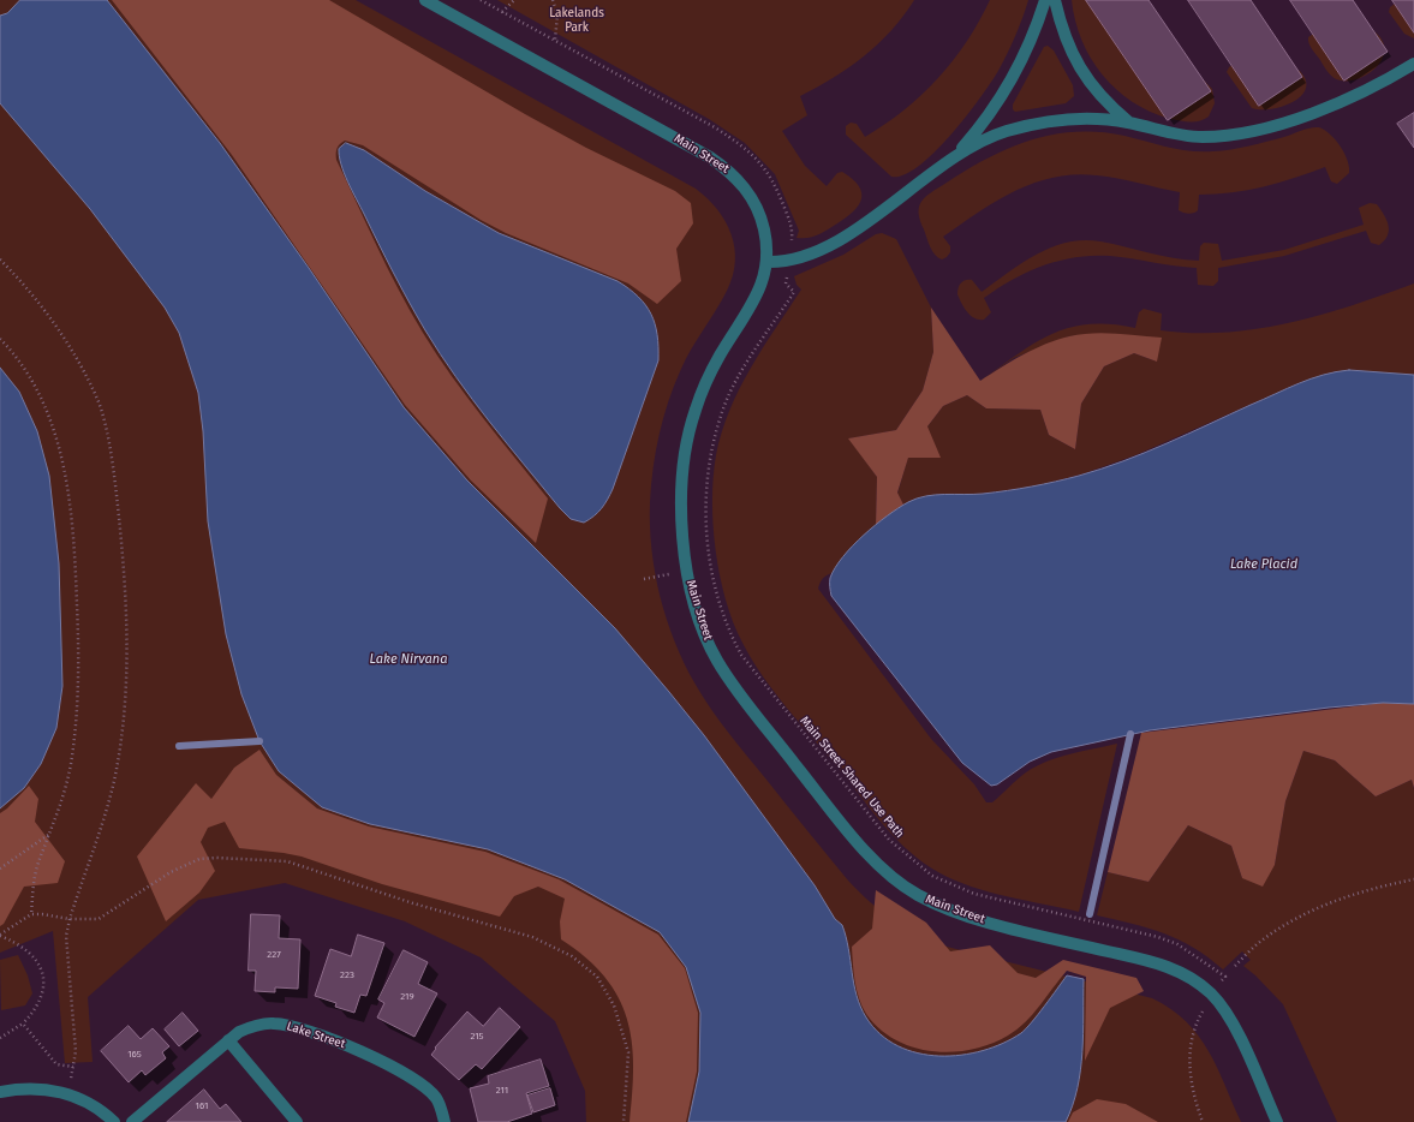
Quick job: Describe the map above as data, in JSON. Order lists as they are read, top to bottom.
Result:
{
  "streets": {
    "street": ["Main Street", "Lake Street"],
    "path": ["Main Street Shared Use Path"]
  },
  "crossings": [
    ["Main Street", "Main Street Shared Use Path"]
  ],
  "water": ["Lake Placid", "Lake Nirvana"],
  "parks": ["Lakelands Park"],
  "house_numbers": [
    "227",
    "223",
    "219",
    "215",
    "165",
    "211",
    "161"
  ]
}
